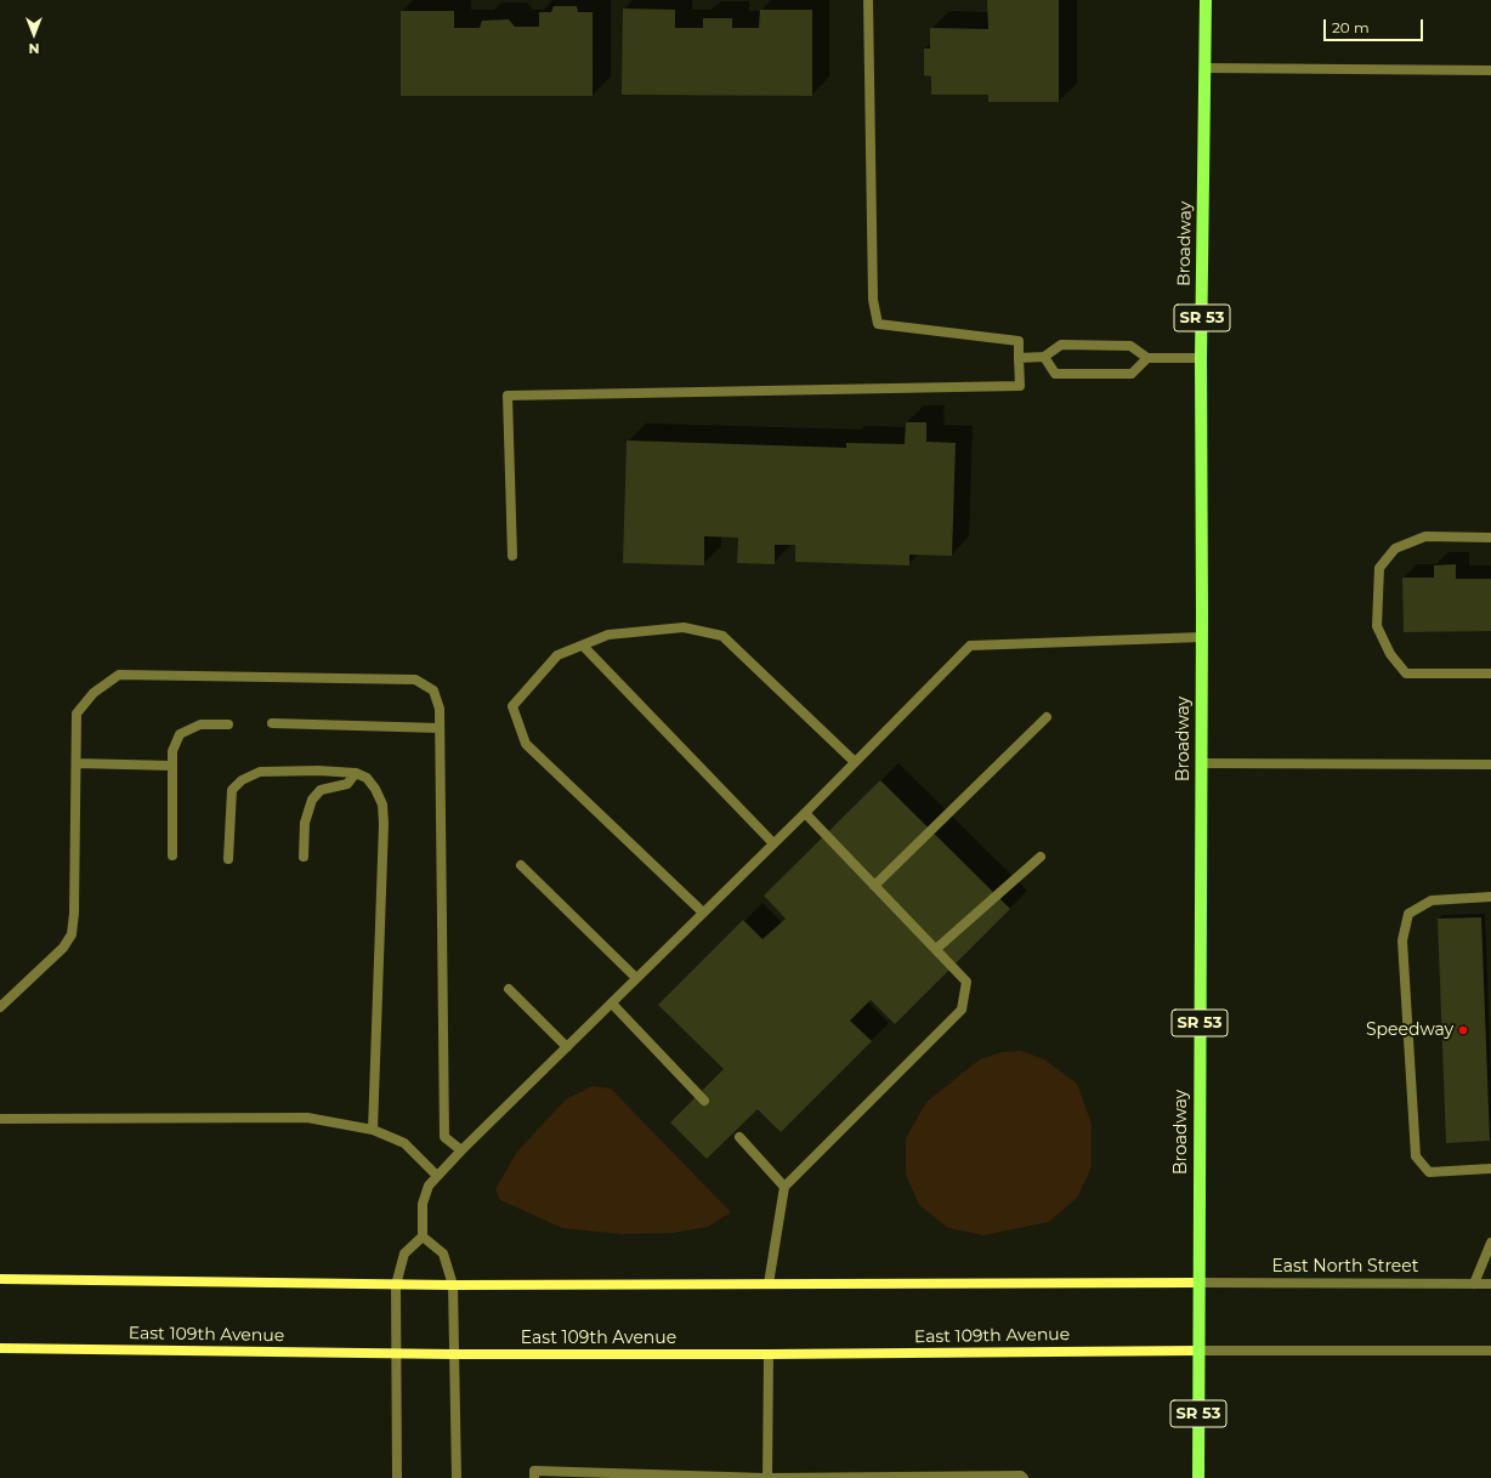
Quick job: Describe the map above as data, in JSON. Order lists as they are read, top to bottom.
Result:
{
  "streets": {
    "main road": ["Broadway", "SR 53", "East 109th Avenue"],
    "street": ["East North Street"]
  },
  "crossings": [
    ["Broadway", "East North Street"],
    ["Broadway", "East 109th Avenue"]
  ],
  "places": ["Speedway"],
  "scale_bar": "20 m",
  "north": "bottom"
}
